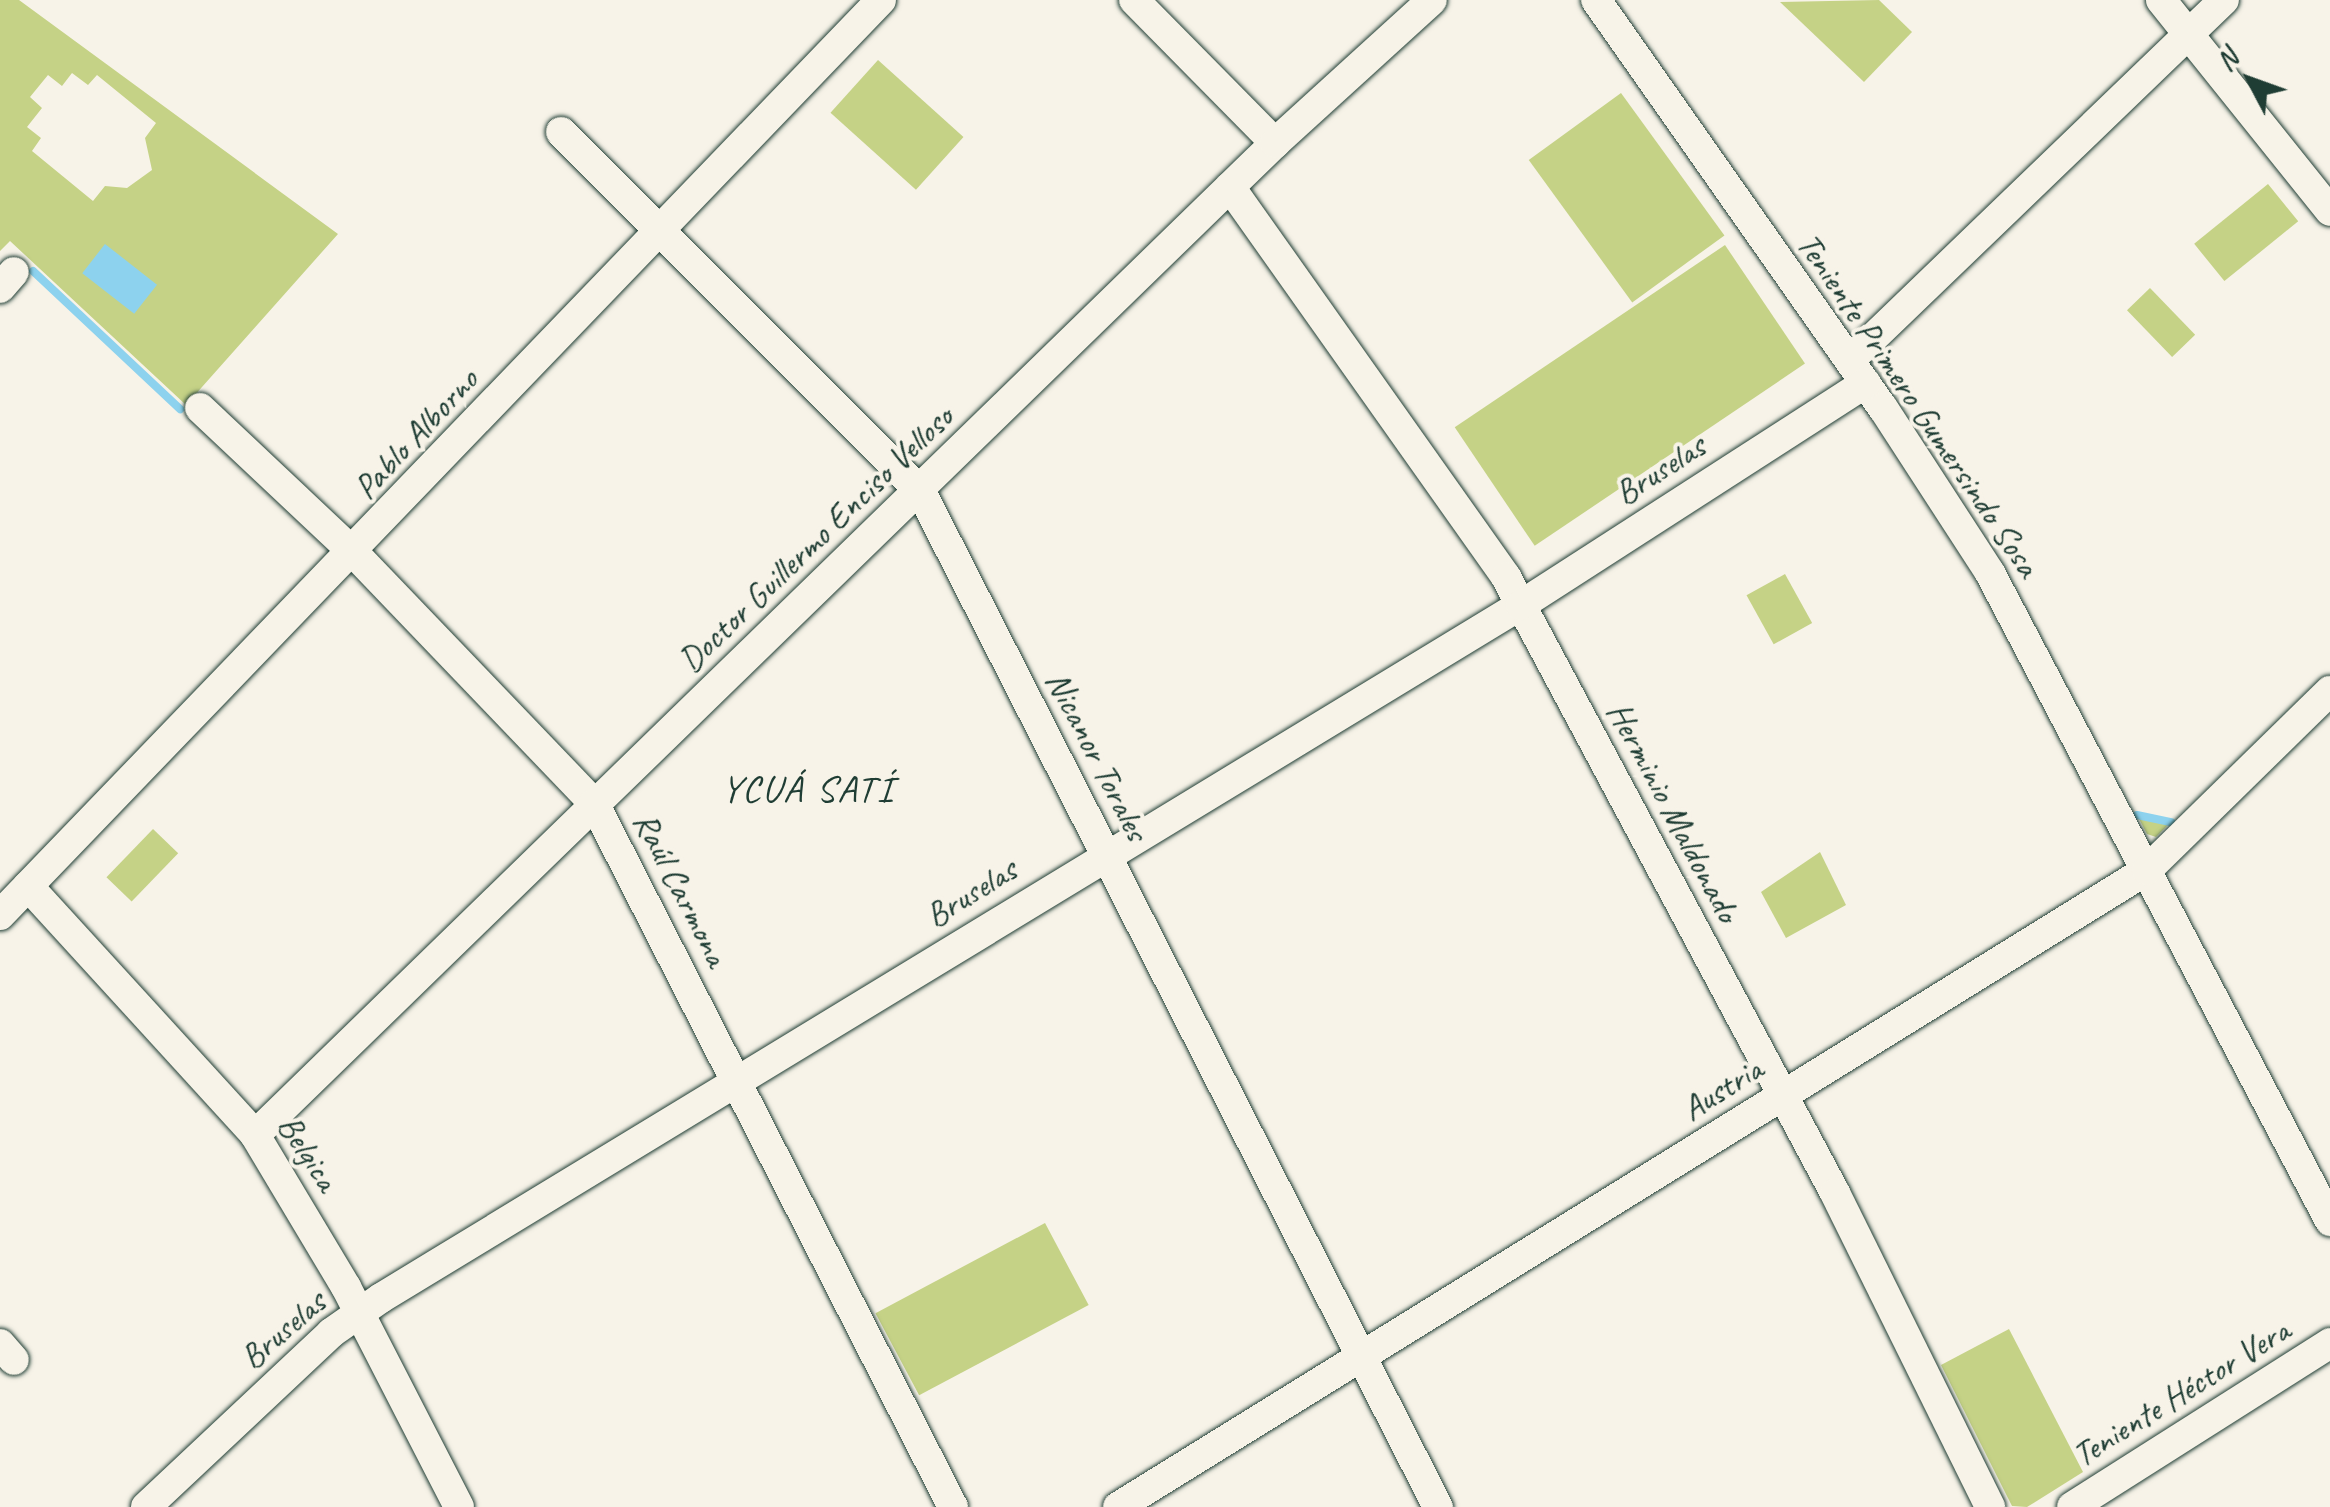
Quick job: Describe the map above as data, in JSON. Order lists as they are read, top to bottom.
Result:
{
  "streets": {
    "street": [
      "Teniente Primero Gumersindo Sosa",
      "Pablo Alborno",
      "Bruselas",
      "Doctor Guillermo Enciso Velloso",
      "Nicanor Torales",
      "Herminio Maldonado",
      "Raúl Carmona",
      "Austria",
      "Belgica",
      "Teniente Héctor Vera"
    ]
  },
  "crossings": [
    ["Teniente Primero Gumersindo Sosa", "Bruselas"],
    ["Teniente Primero Gumersindo Sosa", "Austria"],
    ["Pablo Alborno", "Nicanor Torales"],
    ["Pablo Alborno", "Raúl Carmona"],
    ["Pablo Alborno", "Belgica"],
    ["Bruselas", "Nicanor Torales"],
    ["Bruselas", "Herminio Maldonado"],
    ["Bruselas", "Raúl Carmona"],
    ["Bruselas", "Belgica"],
    ["Doctor Guillermo Enciso Velloso", "Nicanor Torales"],
    ["Doctor Guillermo Enciso Velloso", "Herminio Maldonado"],
    ["Doctor Guillermo Enciso Velloso", "Raúl Carmona"],
    ["Doctor Guillermo Enciso Velloso", "Belgica"],
    ["Nicanor Torales", "Austria"],
    ["Herminio Maldonado", "Austria"]
  ],
  "districts": ["YCUÁ SATÍ"],
  "north": "top left"
}
